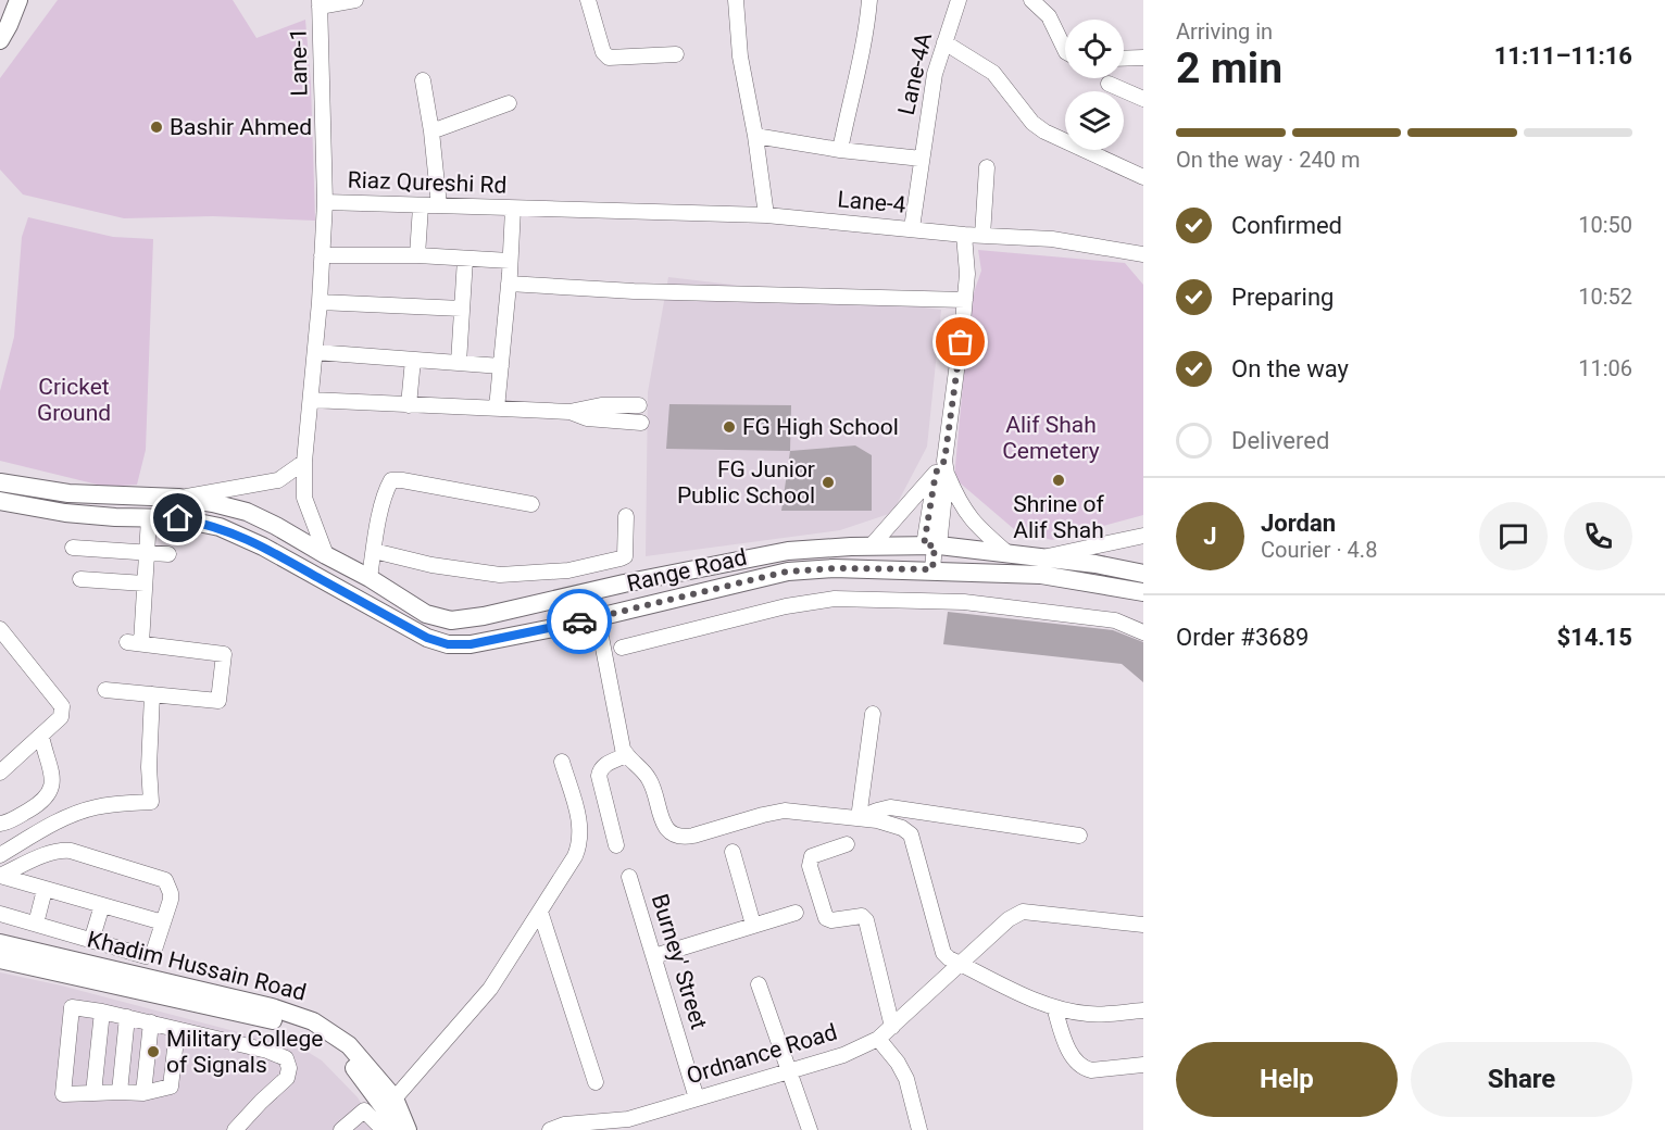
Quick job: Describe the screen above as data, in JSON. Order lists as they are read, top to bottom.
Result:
{
  "streets": {
    "main road": ["Range Road", "Khadim Hussain Road"],
    "street": [
      "Lane-1",
      "Lane-4A",
      "Riaz Qureshi Rd",
      "Lane-4",
      "Burney' Street",
      "Ordnance Road"
    ]
  },
  "crossings": [
    ["Lane-1", "Riaz Qureshi Rd"],
    ["Lane-4A", "Lane-4"],
    ["Riaz Qureshi Rd", "Lane-4"],
    ["Burney' Street", "Ordnance Road"]
  ],
  "parks": ["Cricket Ground", "Alif Shah Cemetery"],
  "places": [
    "Bashir Ahmed",
    "FG High School",
    "Shrine of Alif Shah",
    "FG Junior Public School",
    "Military College of Signals"
  ],
  "page": {
    "heading": ["2 min", "Arriving in", "11:11–11:16"],
    "panel": [
      "Jordan",
      "Courier · 4.8",
      "Order #3689",
      "$14.15"
    ],
    "bar": "On the way · 240 m",
    "list": [
      ["Confirmed", "10:50"],
      ["Preparing", "10:52"],
      ["On the way", "11:06"],
      "Delivered"
    ],
    "round": "J",
    "buttons": ["Help", "Share"]
  }
}
